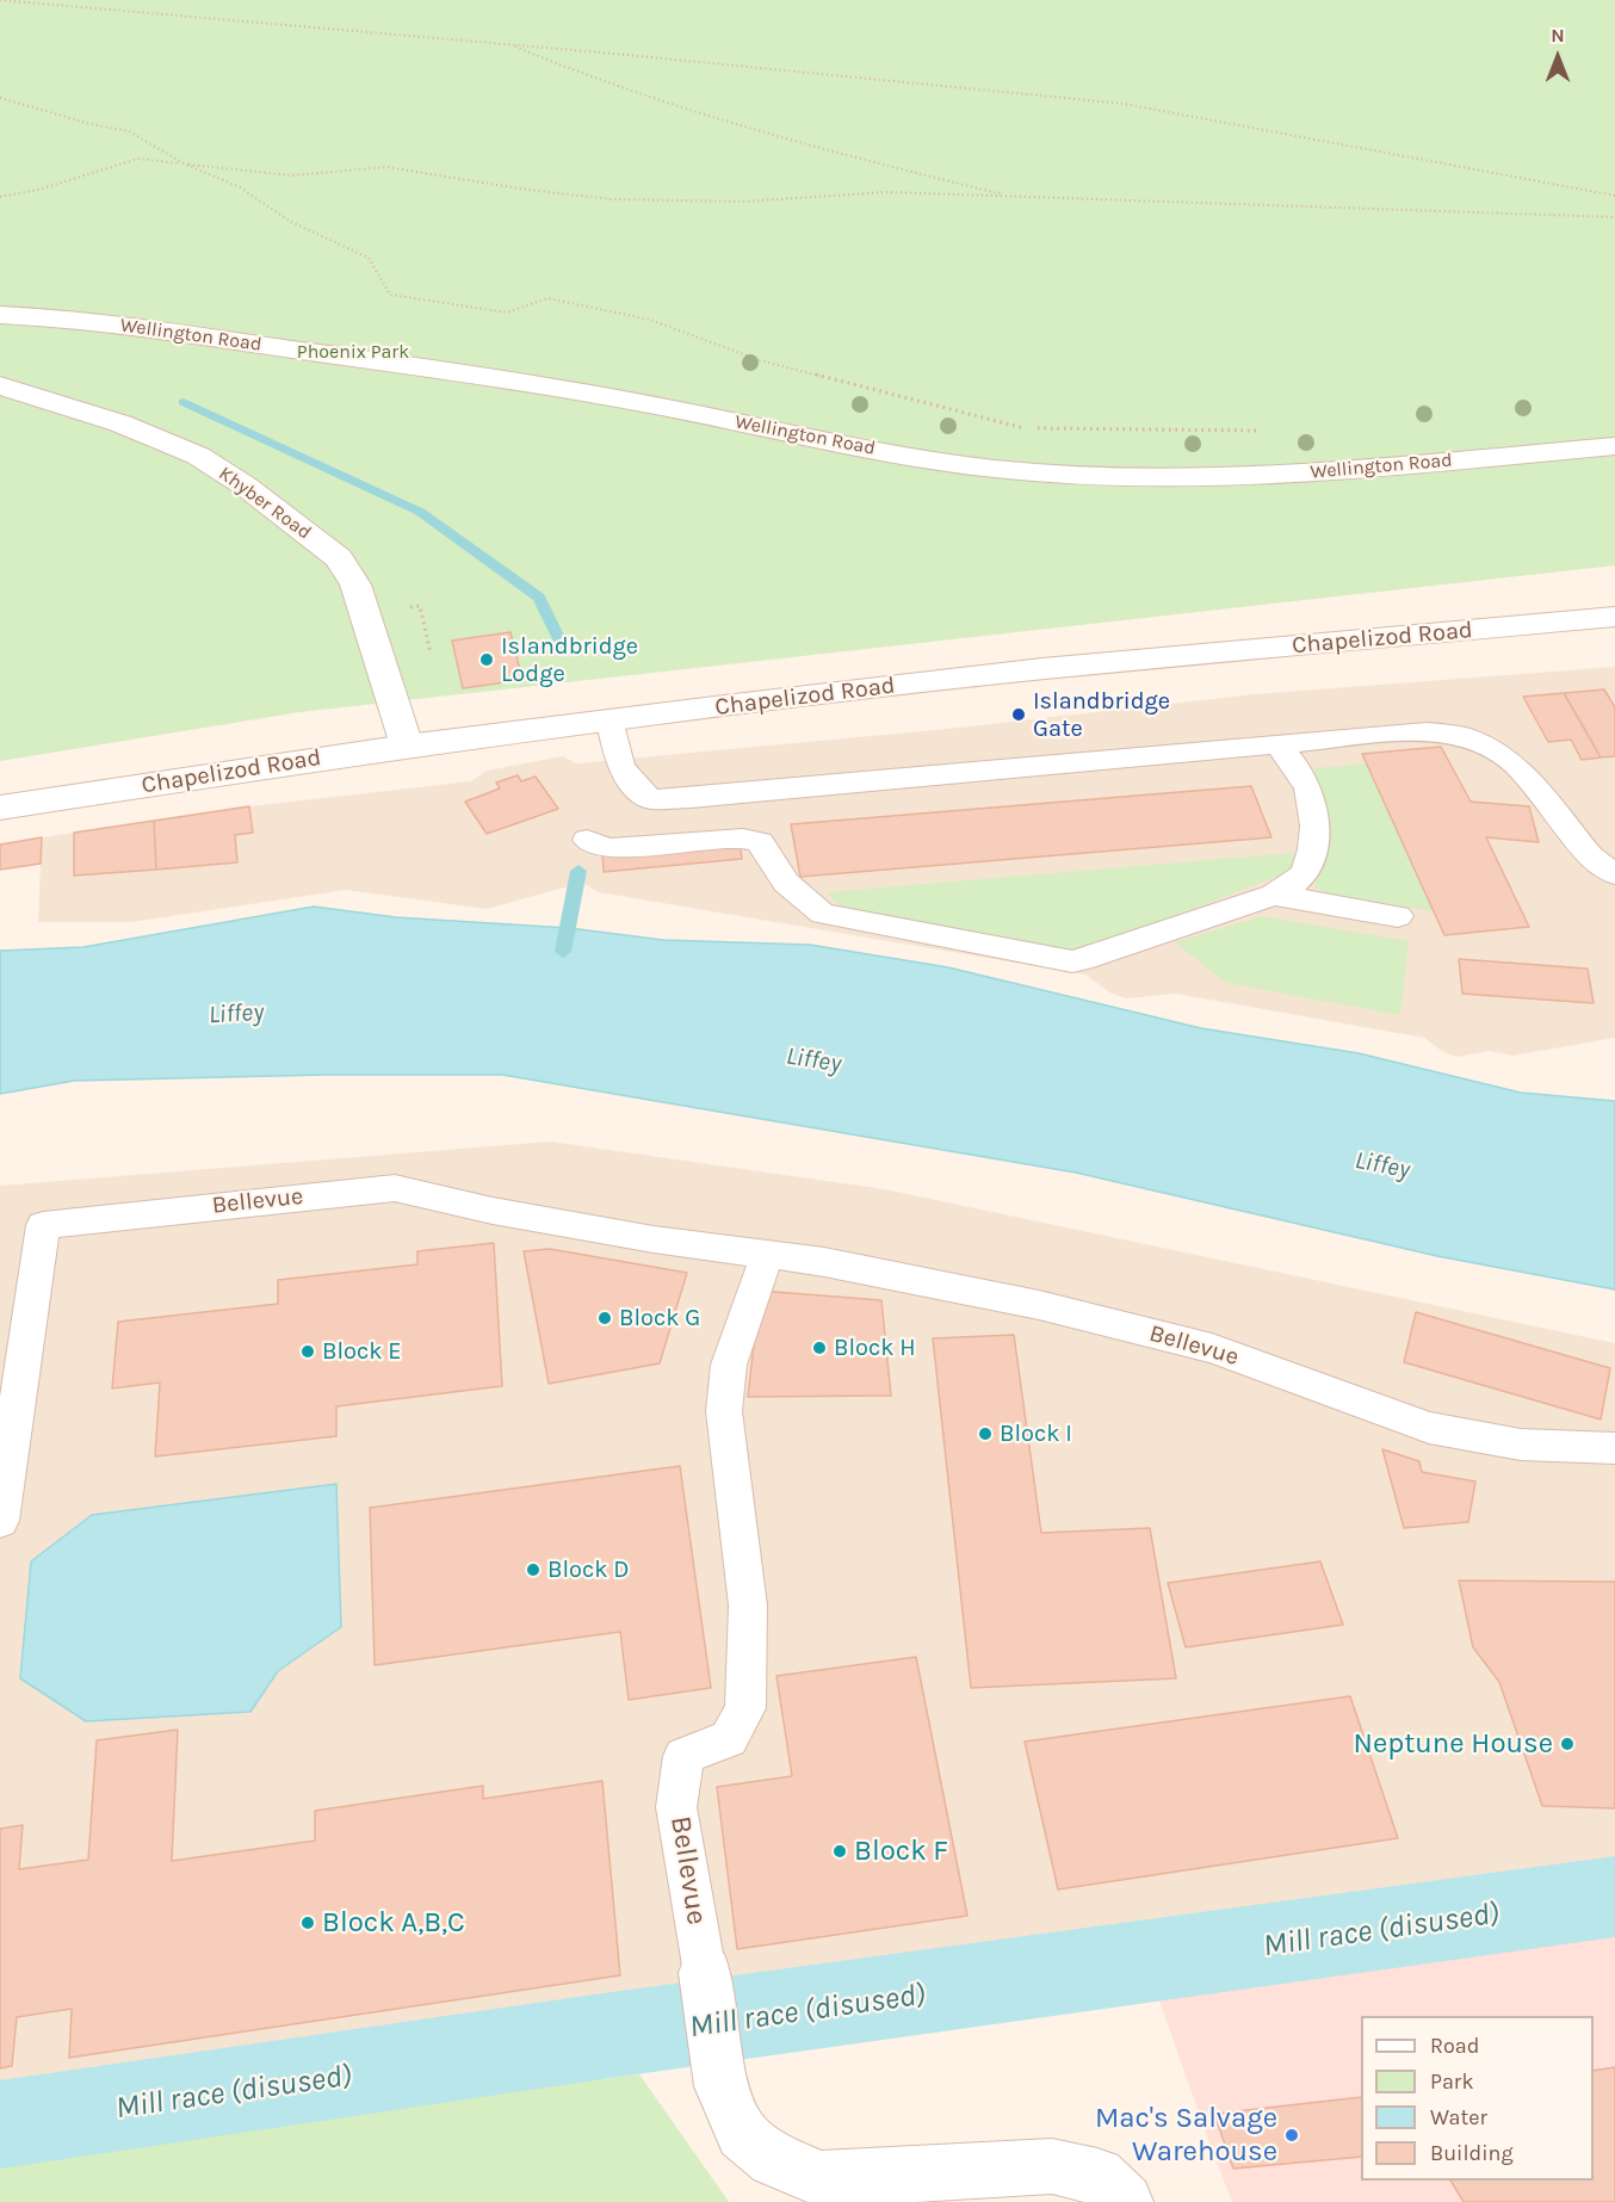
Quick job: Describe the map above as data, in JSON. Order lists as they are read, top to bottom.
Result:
{
  "streets": {
    "street": ["Wellington Road", "Khyber Road", "Chapelizod Road"],
    "lane": ["Bellevue"]
  },
  "crossings": [
    ["Khyber Road", "Chapelizod Road"]
  ],
  "water": ["Liffey", "Mill race (disused)"],
  "parks": ["Phoenix Park"],
  "places": [
    "Islandbridge Lodge",
    "Islandbridge Gate",
    "Block G",
    "Block H",
    "Block E",
    "Block I",
    "Block D",
    "Neptune House",
    "Block F",
    "Block A,B,C",
    "Mac's Salvage Warehouse"
  ],
  "legend": [
    "Road",
    "Park",
    "Water",
    "Building"
  ],
  "north": "top"
}
